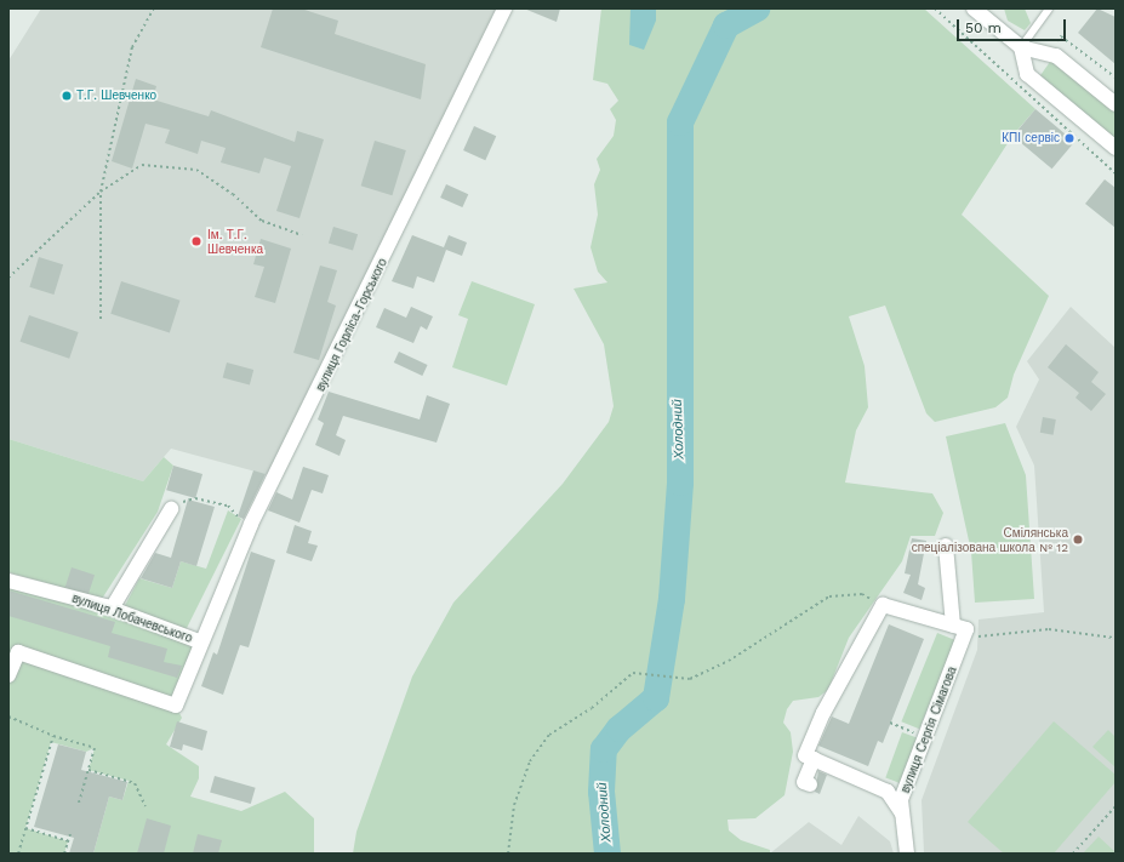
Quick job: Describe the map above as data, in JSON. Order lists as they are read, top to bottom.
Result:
{
  "streets": {
    "street": ["вулиця Горліса-Горського", "вулиця Лобачевського", "вулиця Сергія Сімагова"]
  },
  "crossings": [
    ["вулиця Горліса-Горського", "вулиця Лобачевського"]
  ],
  "water": ["Холодний"],
  "places": [
    "Т.Г. Шевченко",
    "КПІ сервіс",
    "Ім. Т.Г. Шевченка",
    "Смілянська спеціалізована школа № 12"
  ],
  "scale_bar": "50 m"
}
